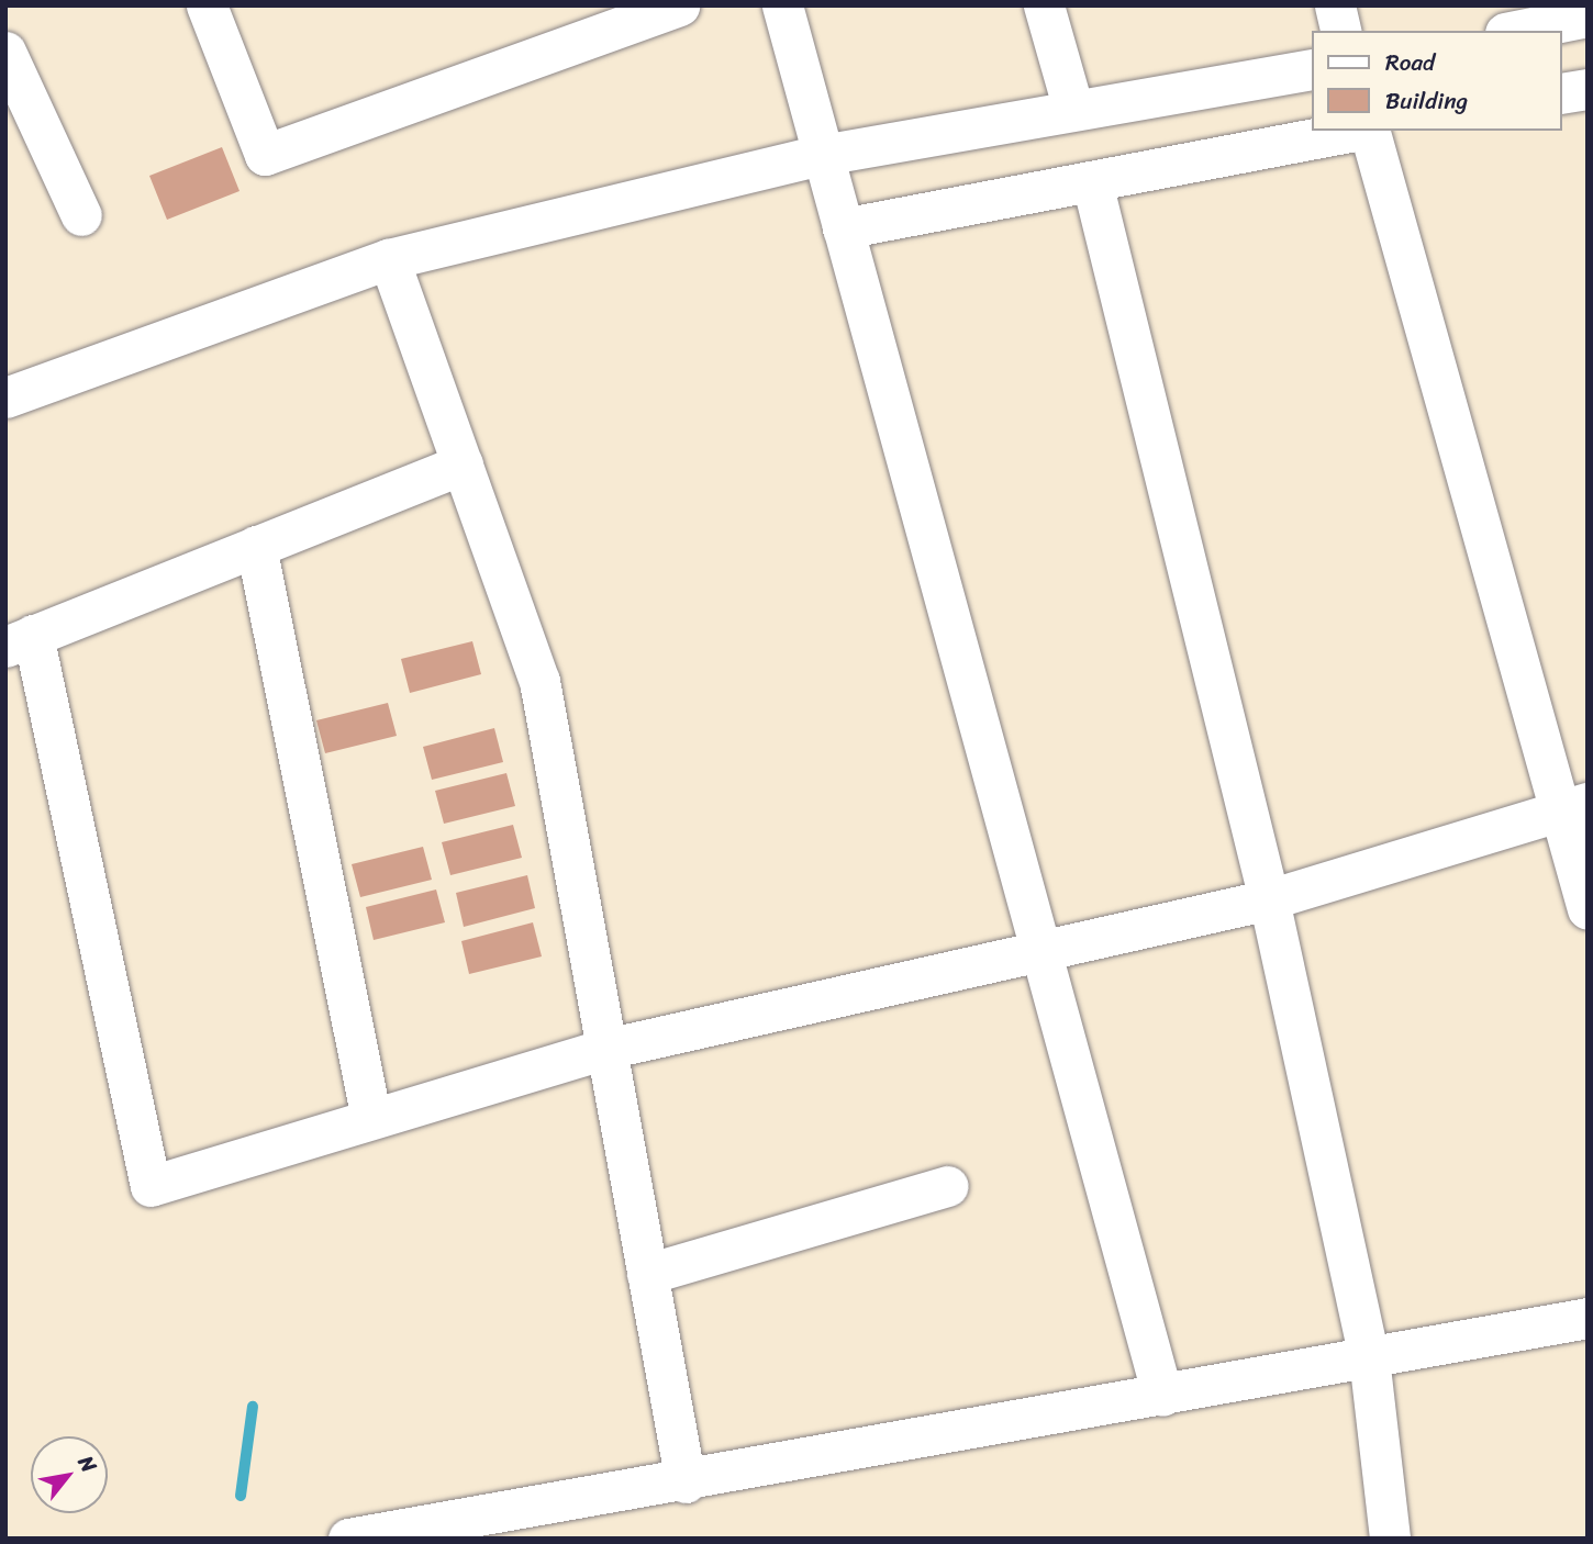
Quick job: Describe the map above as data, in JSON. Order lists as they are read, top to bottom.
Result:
{
  "legend": ["Road", "Building"],
  "north": "top right"
}
